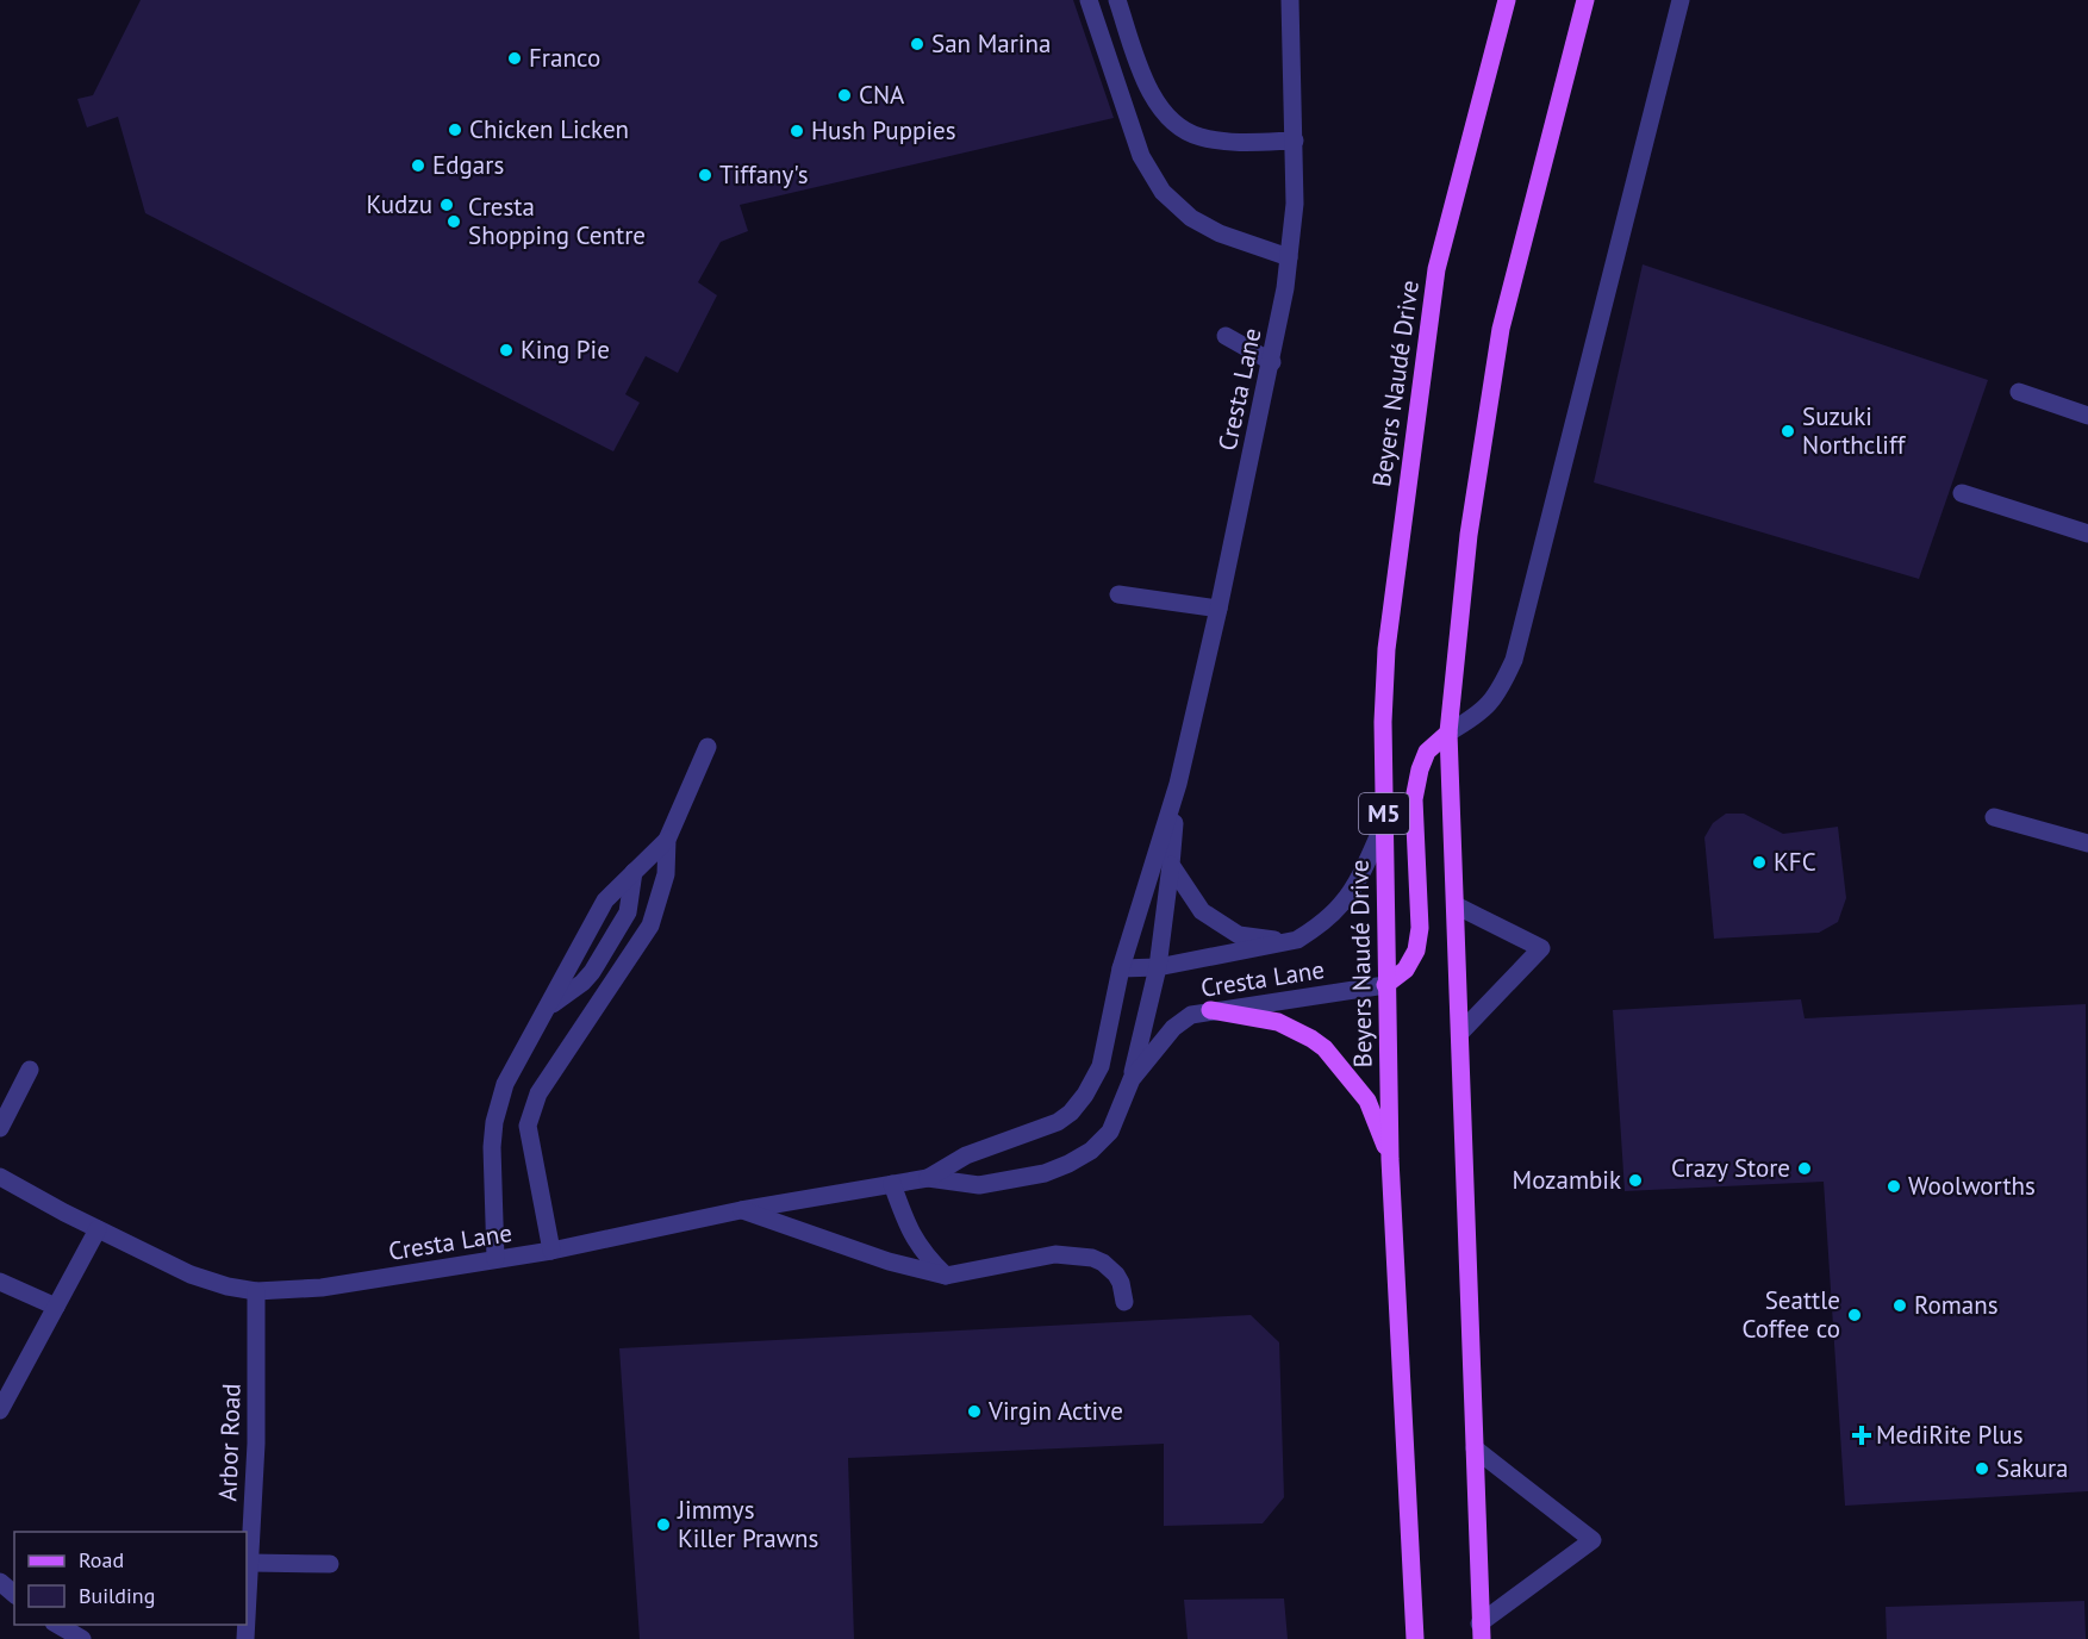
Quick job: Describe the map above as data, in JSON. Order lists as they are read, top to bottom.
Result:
{
  "streets": {
    "main road": ["Beyers Naudé Drive", "M5"],
    "street": ["Cresta Lane", "Arbor Road"]
  },
  "crossings": [
    ["Beyers Naudé Drive", "Cresta Lane"],
    ["Cresta Lane", "Arbor Road"]
  ],
  "places": {
    "other": [
      "San Marina",
      "Franco",
      "CNA",
      "Chicken Licken",
      "Hush Puppies",
      "Edgars",
      "Tiffany's",
      "Kudzu",
      "Cresta Shopping Centre",
      "King Pie",
      "Suzuki Northcliff",
      "KFC",
      "Crazy Store",
      "Mozambik",
      "Woolworths",
      "Romans",
      "Seattle Coffee co",
      "Virgin Active",
      "Sakura",
      "Jimmys Killer Prawns"
    ],
    "health": ["MediRite Plus"]
  },
  "legend": ["Road", "Building"]
}
